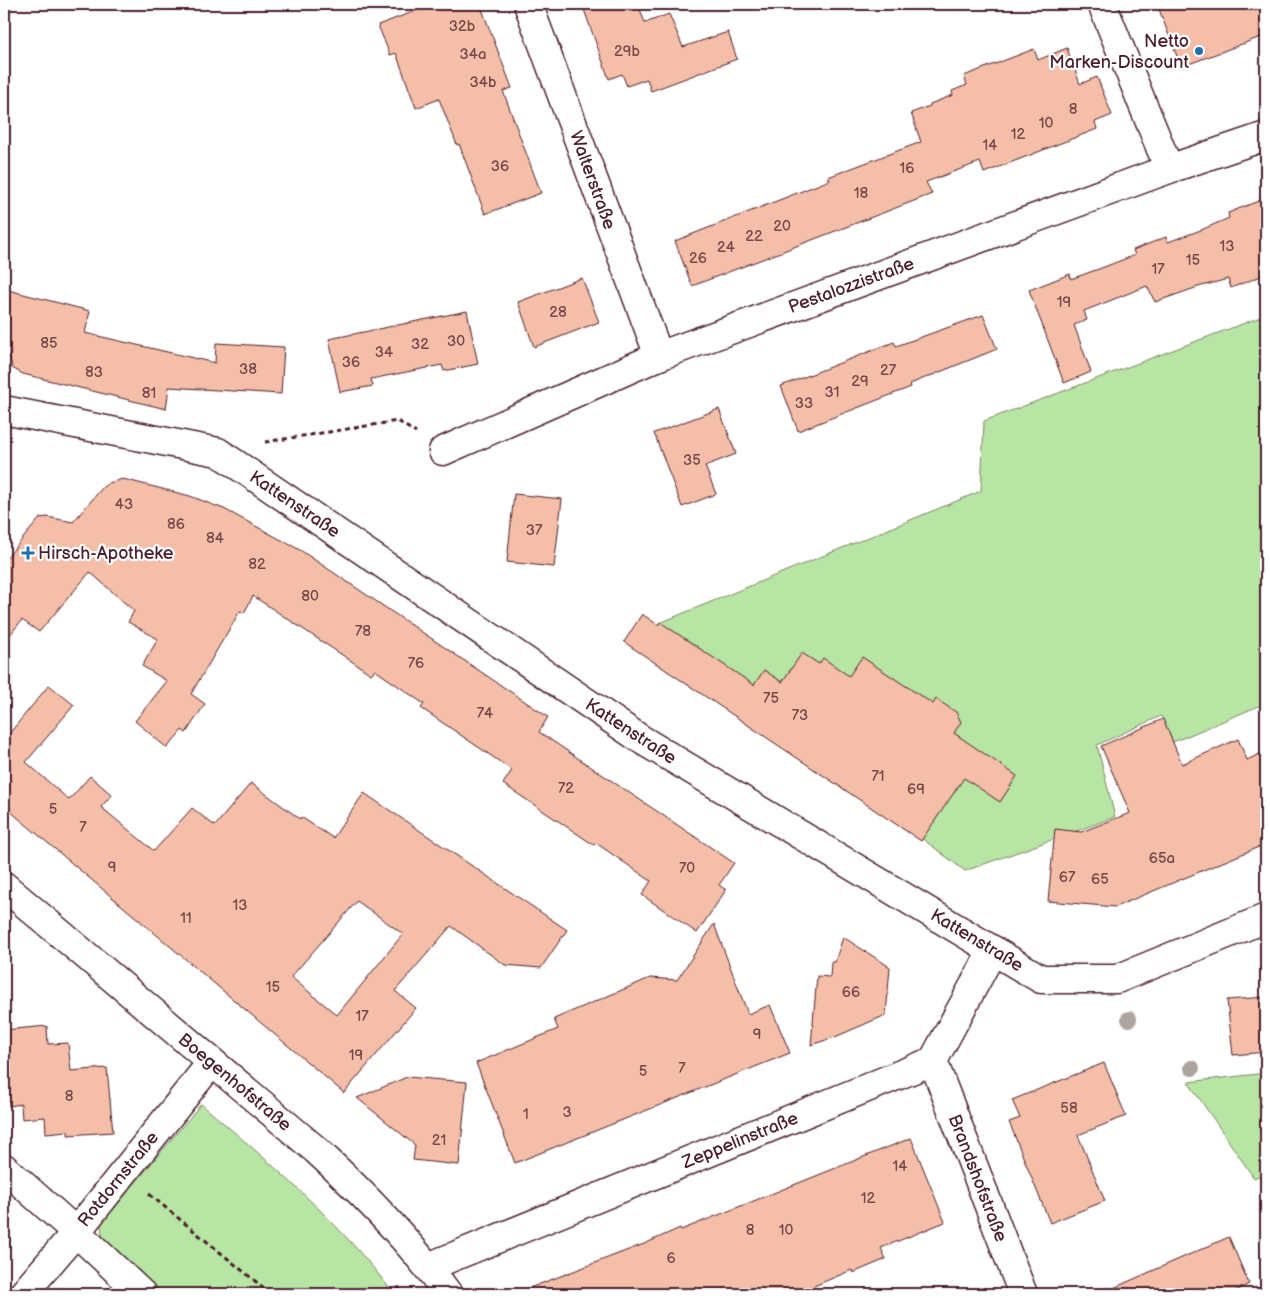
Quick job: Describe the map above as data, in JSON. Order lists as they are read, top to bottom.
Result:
{
  "streets": {
    "street": [
      "Walterstraße",
      "Pestalozzistraße",
      "Kattenstraße",
      "Boegenhofstraße",
      "Zeppelinstraße",
      "Brandshofstraße",
      "Rotdornstraße"
    ]
  },
  "crossings": [
    ["Walterstraße", "Pestalozzistraße"],
    ["Boegenhofstraße", "Zeppelinstraße"],
    ["Boegenhofstraße", "Rotdornstraße"],
    ["Zeppelinstraße", "Brandshofstraße"]
  ],
  "places": {
    "other": ["Netto Marken-Discount"],
    "health": ["Hirsch-Apotheke"]
  },
  "house_numbers": [
    "32b",
    "29b",
    "34a",
    "34b",
    "8",
    "10",
    "12",
    "14",
    "36",
    "16",
    "18",
    "20",
    "22",
    "13",
    "24",
    "26",
    "15",
    "17",
    "19",
    "28",
    "30",
    "85",
    "32",
    "34",
    "36",
    "38",
    "27",
    "83",
    "29",
    "31",
    "81",
    "33",
    "35",
    "43",
    "86",
    "37",
    "84",
    "82",
    "80",
    "78",
    "76",
    "75",
    "74",
    "73",
    "71",
    "72",
    "69",
    "5",
    "7",
    "65a",
    "9",
    "70",
    "67",
    "65",
    "13",
    "11",
    "15",
    "66",
    "17",
    "9",
    "19",
    "7",
    "5",
    "8",
    "58",
    "3",
    "1",
    "21",
    "14",
    "12",
    "8",
    "10",
    "6"
  ]
}
